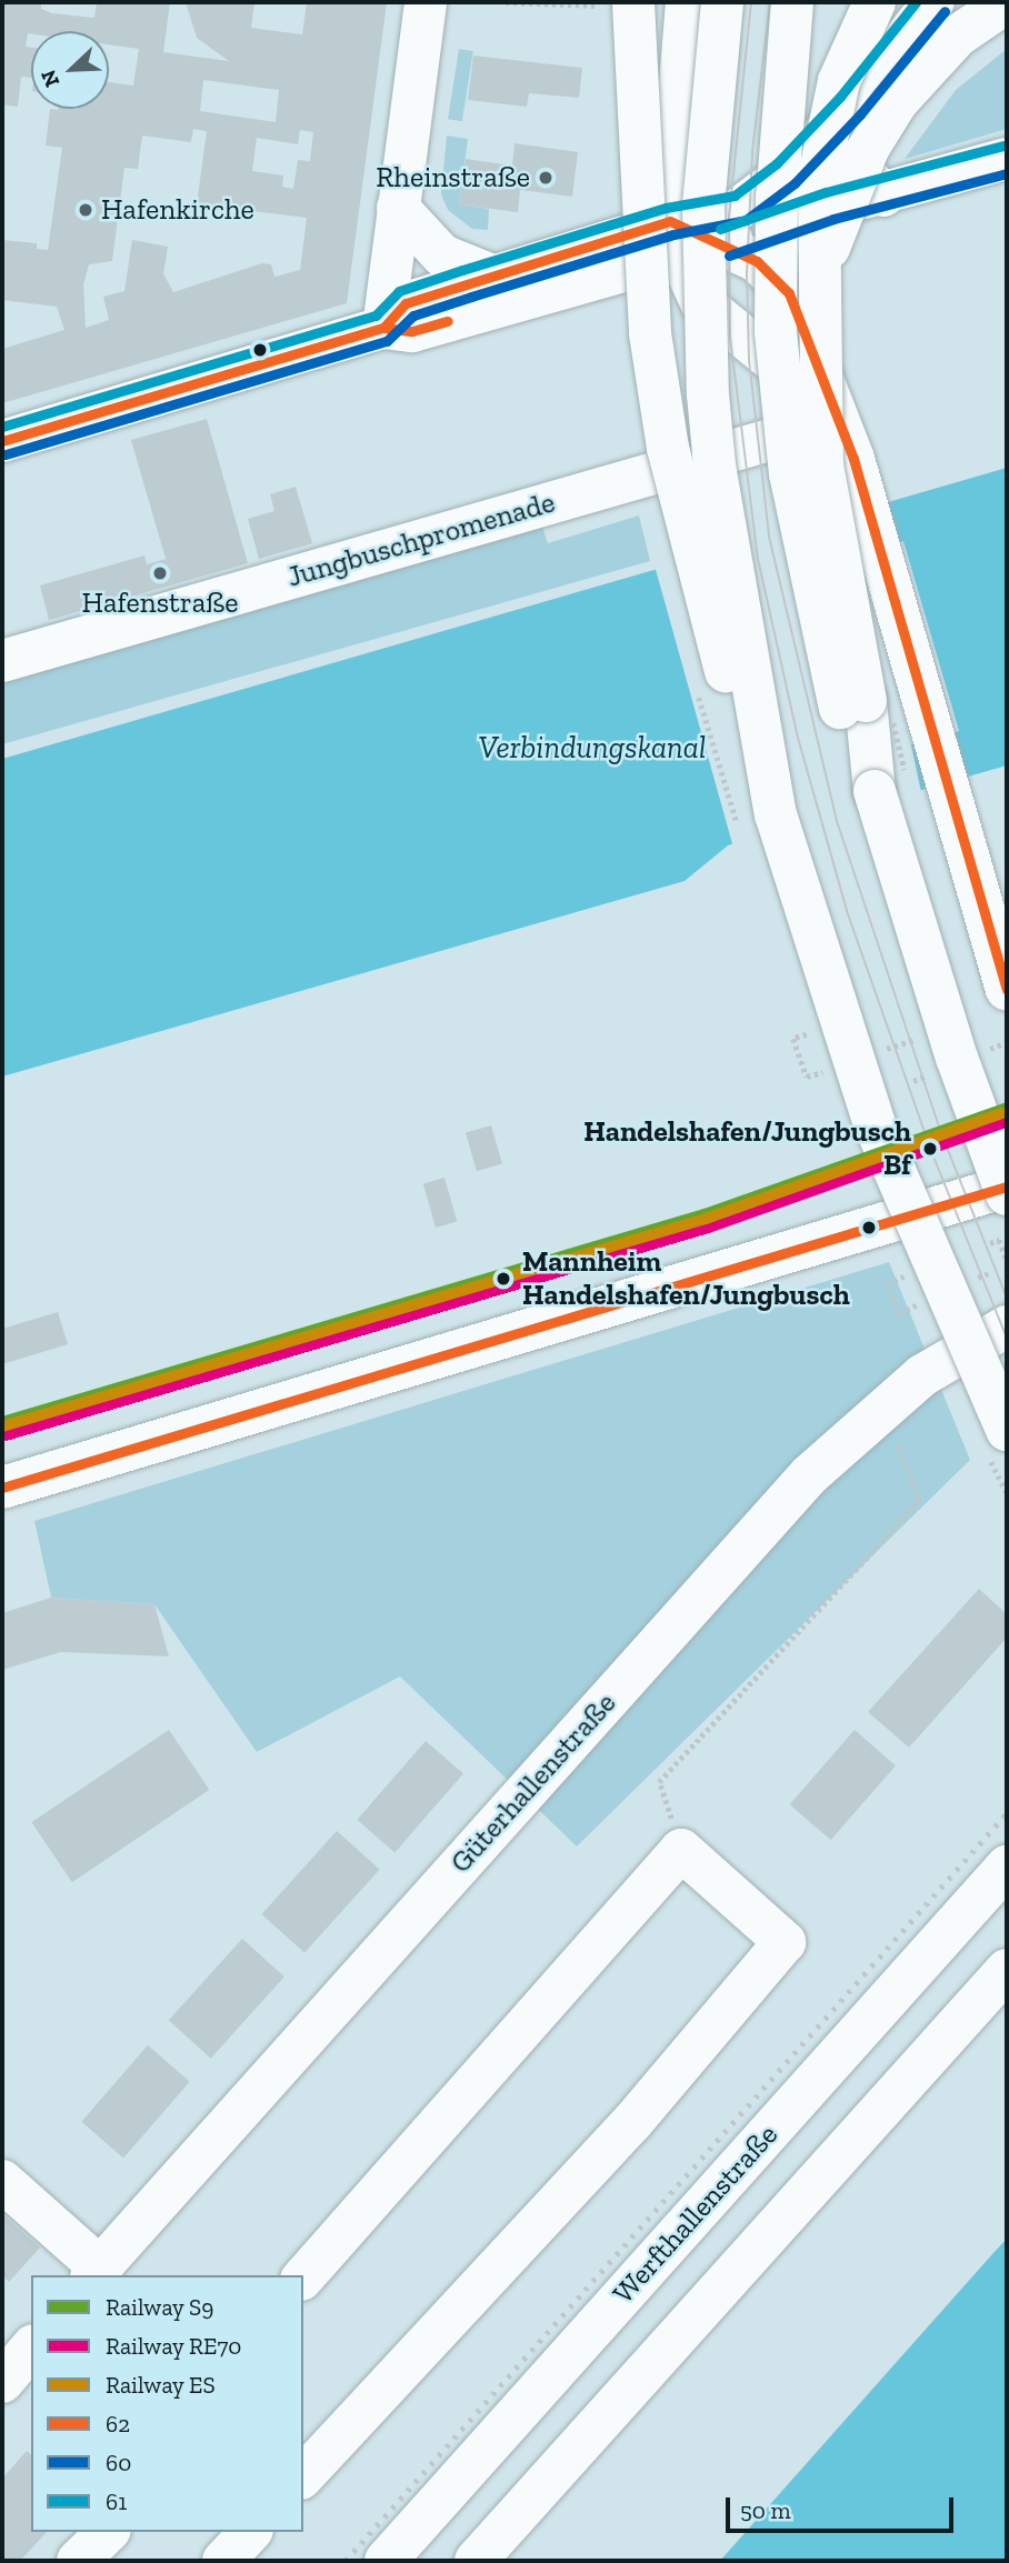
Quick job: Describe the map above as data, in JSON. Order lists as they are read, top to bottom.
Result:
{
  "streets": {
    "main road": ["Jungbuschpromenade", "Güterhallenstraße", "Werfthallenstraße"]
  },
  "water": ["Verbindungskanal"],
  "places": [
    "Rheinstraße",
    "Hafenkirche",
    "Hafenstraße",
    "Handelshafen/Jungbusch Bf",
    "Mannheim Handelshafen/Jungbusch"
  ],
  "lines": [
    "transit line 61",
    "transit line 60",
    "transit line 62",
    "rail line S9",
    "rail line ES",
    "rail line RE70"
  ],
  "legend": [
    "Railway S9",
    "Railway RE70",
    "Railway ES",
    "62",
    "60",
    "61"
  ],
  "scale_bar": "50 m",
  "north": "bottom left"
}
